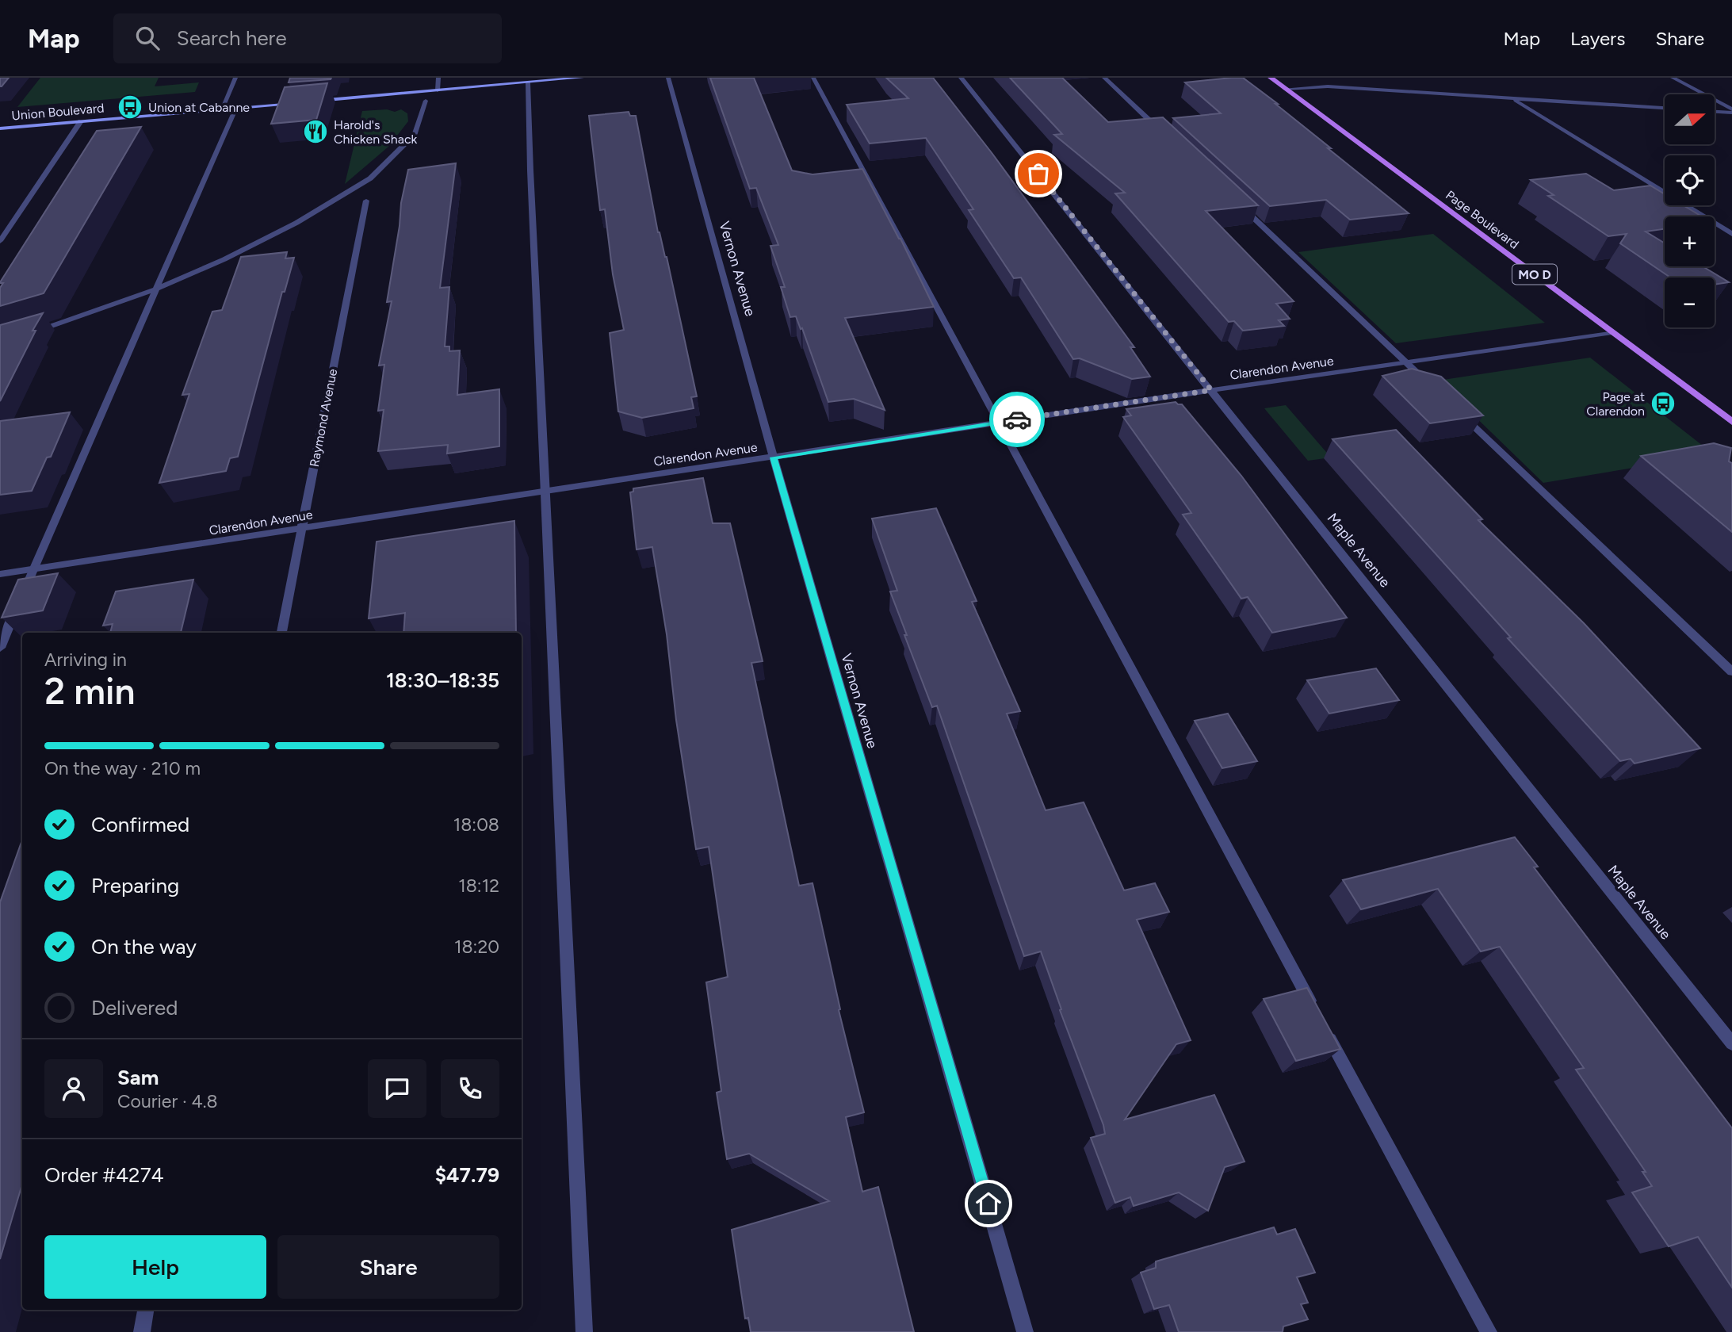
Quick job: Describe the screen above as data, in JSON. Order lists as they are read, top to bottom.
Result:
{
  "streets": {
    "main road": ["Union Boulevard", "Page Boulevard", "MO D"],
    "street": [
      "Vernon Avenue",
      "Clarendon Avenue",
      "Raymond Avenue",
      "Maple Avenue"
    ]
  },
  "crossings": [
    ["Page Boulevard", "Clarendon Avenue"],
    ["Vernon Avenue", "Clarendon Avenue"],
    ["Clarendon Avenue", "Raymond Avenue"],
    ["Clarendon Avenue", "Maple Avenue"]
  ],
  "places": {
    "bus stop": ["Union at Cabanne", "Page at Clarendon"],
    "restaurant": ["Harold's Chicken Shack"]
  },
  "north": "right",
  "page": {
    "header": "Map",
    "search": "Search here",
    "nav": ["Map", "Layers", "Share"],
    "map_buttons": ["+", "−"],
    "heading": ["2 min", "Arriving in", "18:30–18:35"],
    "panel": [
      "Sam",
      "Courier · 4.8",
      "Order #4274",
      "$47.79"
    ],
    "bar": "On the way · 210 m",
    "list": [
      ["Confirmed", "18:08"],
      ["Preparing", "18:12"],
      ["On the way", "18:20"],
      "Delivered"
    ],
    "buttons": ["Help", "Share"]
  }
}
